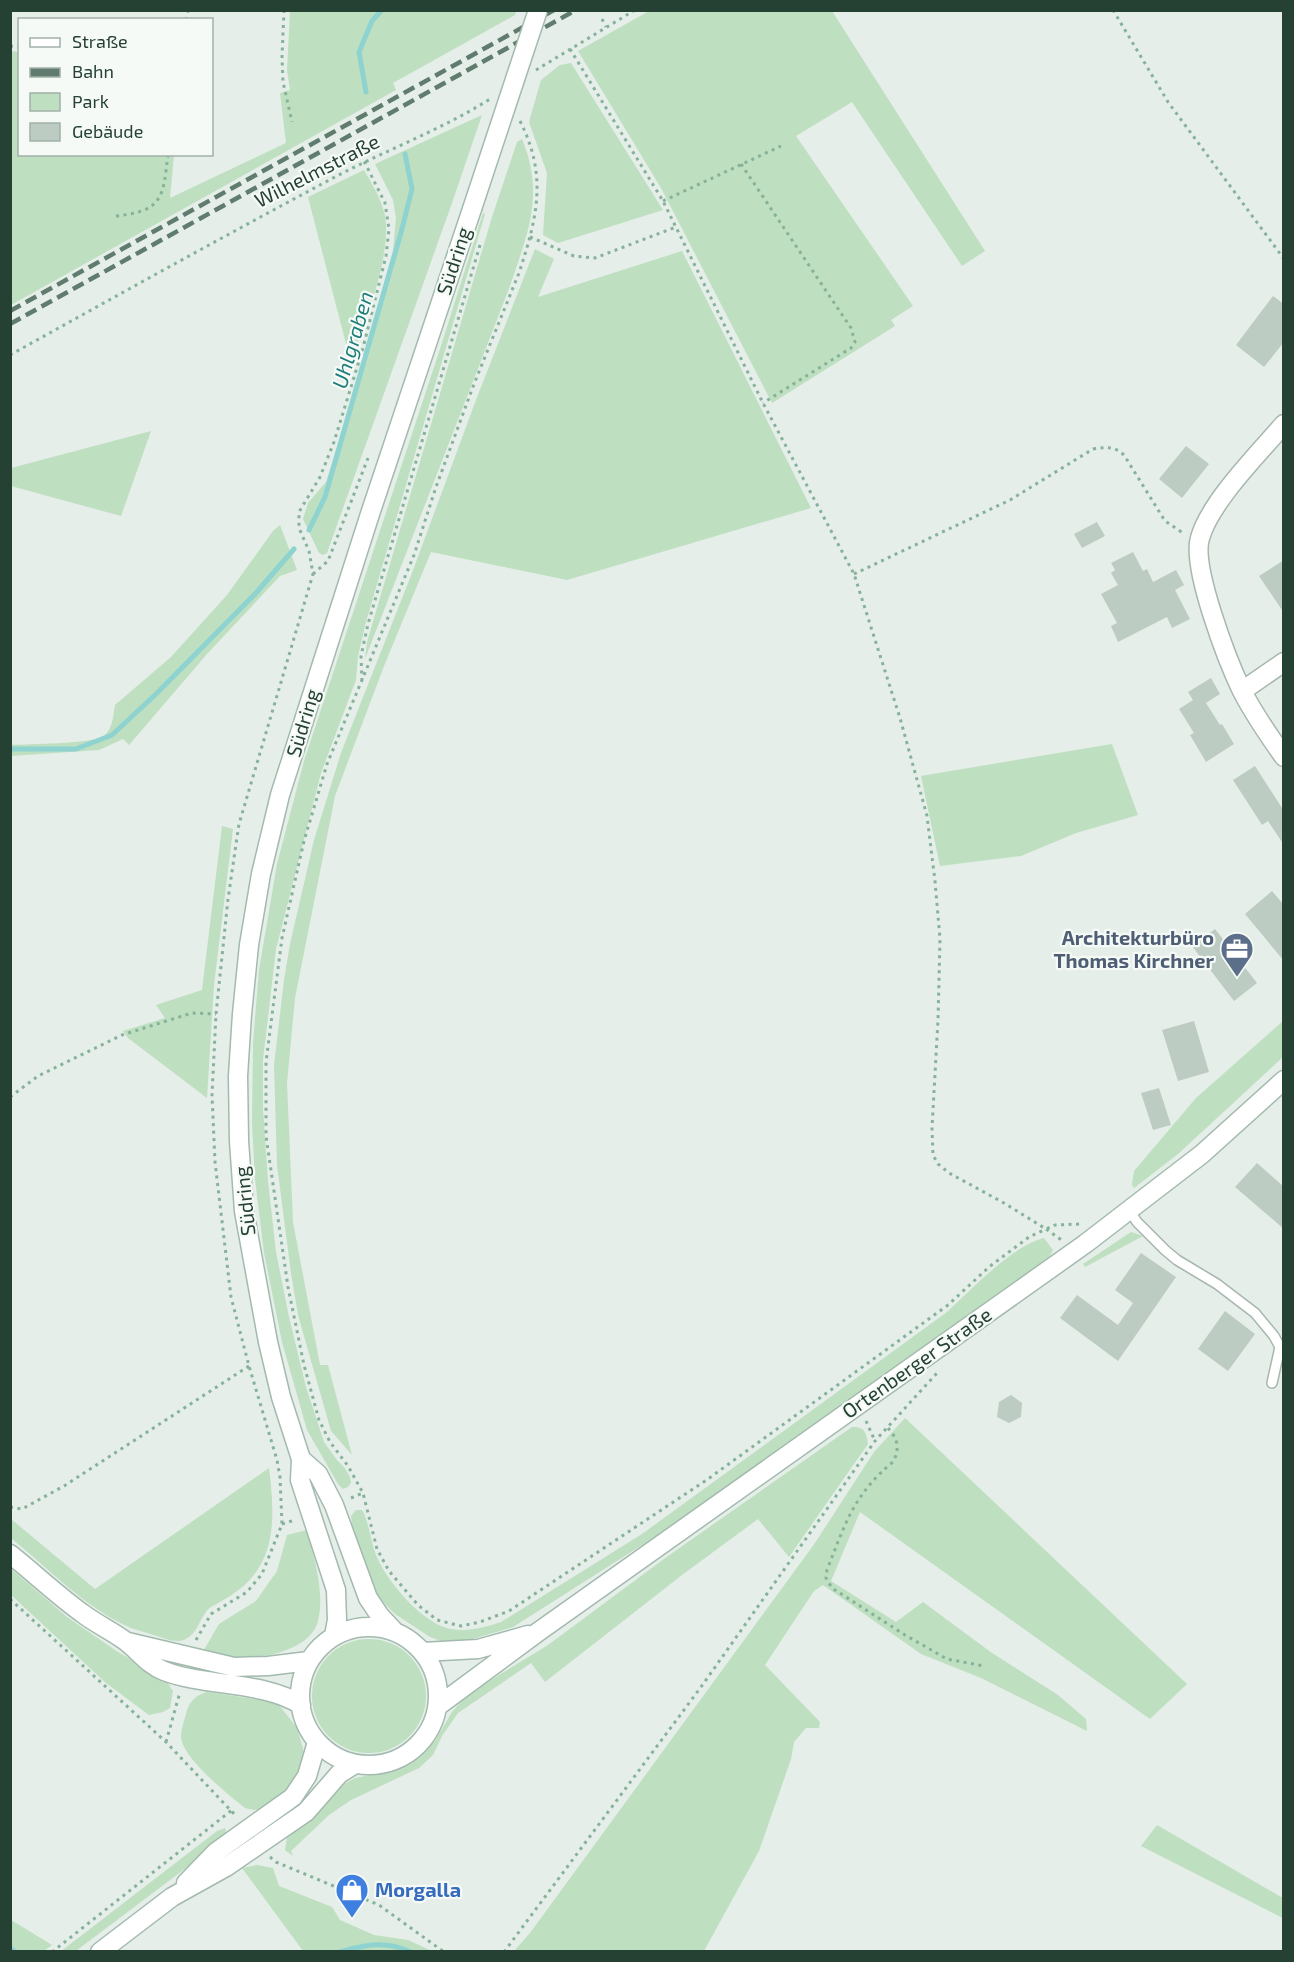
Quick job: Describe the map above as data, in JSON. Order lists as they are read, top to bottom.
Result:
{
  "streets": {
    "street": ["Südring", "Ortenberger Straße"],
    "path": ["Wilhelmstraße"]
  },
  "crossings": [
    ["Südring", "Ortenberger Straße"]
  ],
  "water": ["Uhlgraben"],
  "places": {
    "office": ["Architekturbüro Thomas Kirchner"],
    "shop": ["Morgalla"]
  },
  "legend": [
    "Straße",
    "Bahn",
    "Park",
    "Gebäude"
  ]
}
